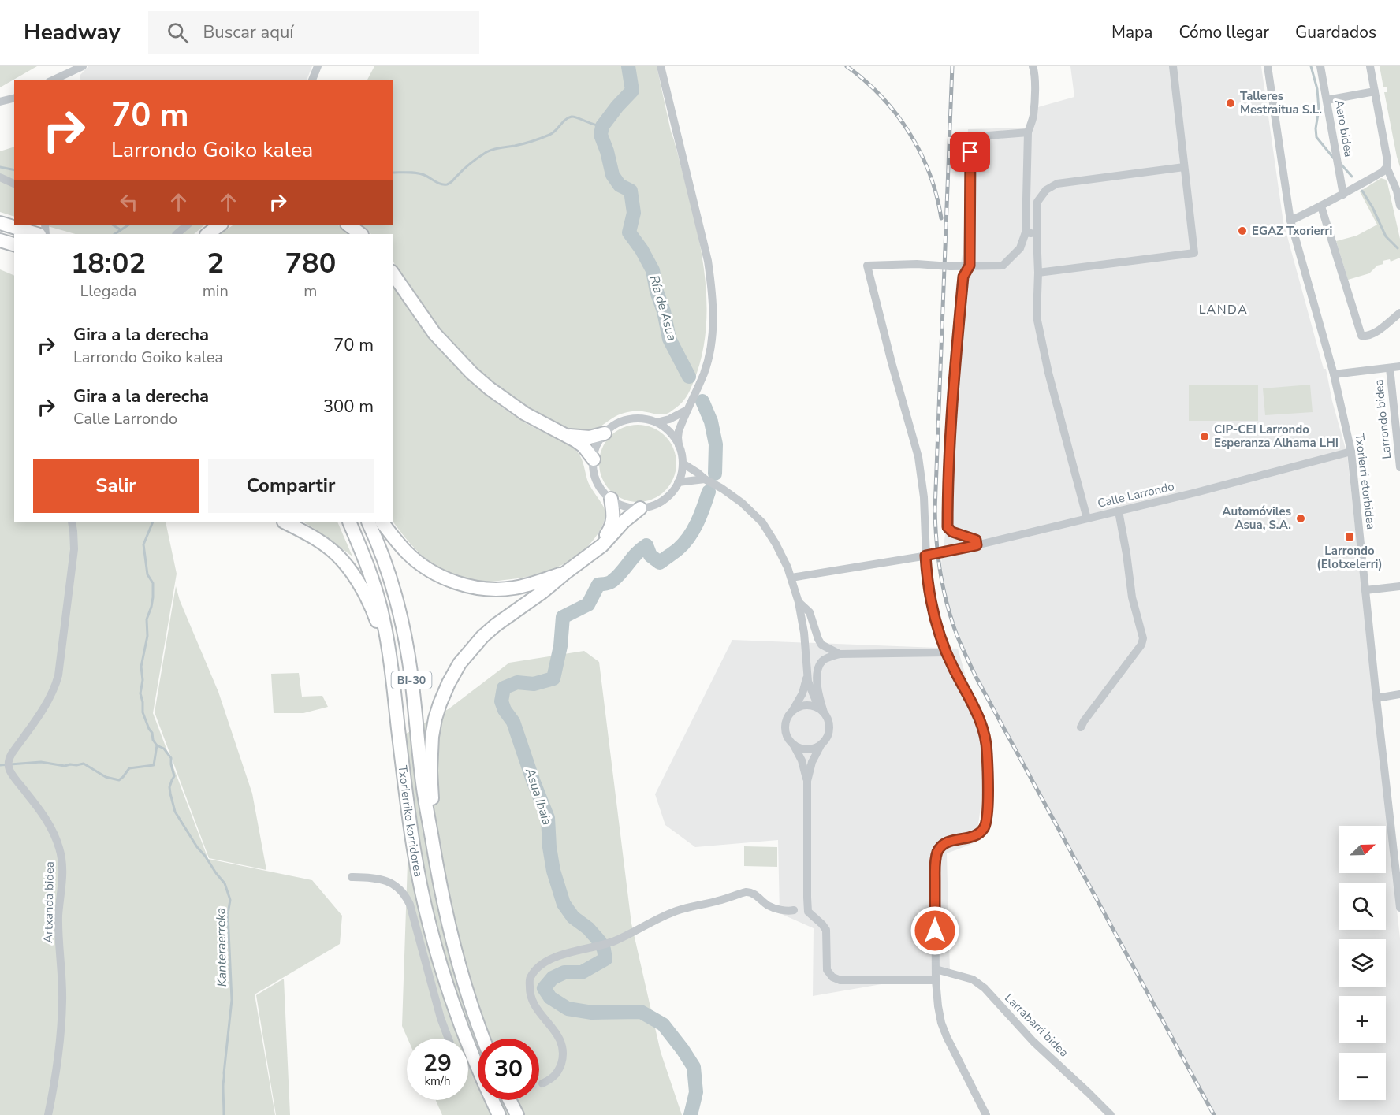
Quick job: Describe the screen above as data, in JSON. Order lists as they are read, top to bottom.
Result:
{
  "streets": {
    "highway": ["BI-30", "Txorierriko korridorea"],
    "street": [
      "Aero bidea",
      "Larrondo bidea",
      "Txorierri etorbidea",
      "Calle Larrondo",
      "Artxanda bidea",
      "Larrabarri bidea"
    ]
  },
  "crossings": [
    ["Txorierri etorbidea", "Calle Larrondo"]
  ],
  "districts": ["LANDA"],
  "water": ["Ría de Asua", "Asua Ibaia", "Kanteraerreka"],
  "places": {
    "other": [
      "Talleres Mestraitua S.L.",
      "EGAZ Txorierri",
      "CIP-CEI Larrondo Esperanza Alhama LHI",
      "Automóviles Asua, S.A."
    ],
    "transit": ["Larrondo (Elotxelerri)"]
  },
  "north": "top right",
  "page": {
    "header": "Headway",
    "search": "Buscar aquí",
    "nav": ["Mapa", "Cómo llegar", "Guardados"],
    "turn": ["70 m", "Larrondo Goiko kalea"],
    "eta": [
      "18:02",
      "Llegada",
      "2",
      "min",
      "780",
      "m"
    ],
    "list": [
      {
        "name": "Gira a la derecha",
        "note": "Larrondo Goiko kalea",
        "value": "70 m"
      },
      {
        "name": "Gira a la derecha",
        "note": "Calle Larrondo",
        "value": "300 m"
      }
    ],
    "buttons": ["Salir", "Compartir"],
    "map_buttons": ["+", "−"],
    "speed": "29 km/h",
    "limit": "30"
  }
}
